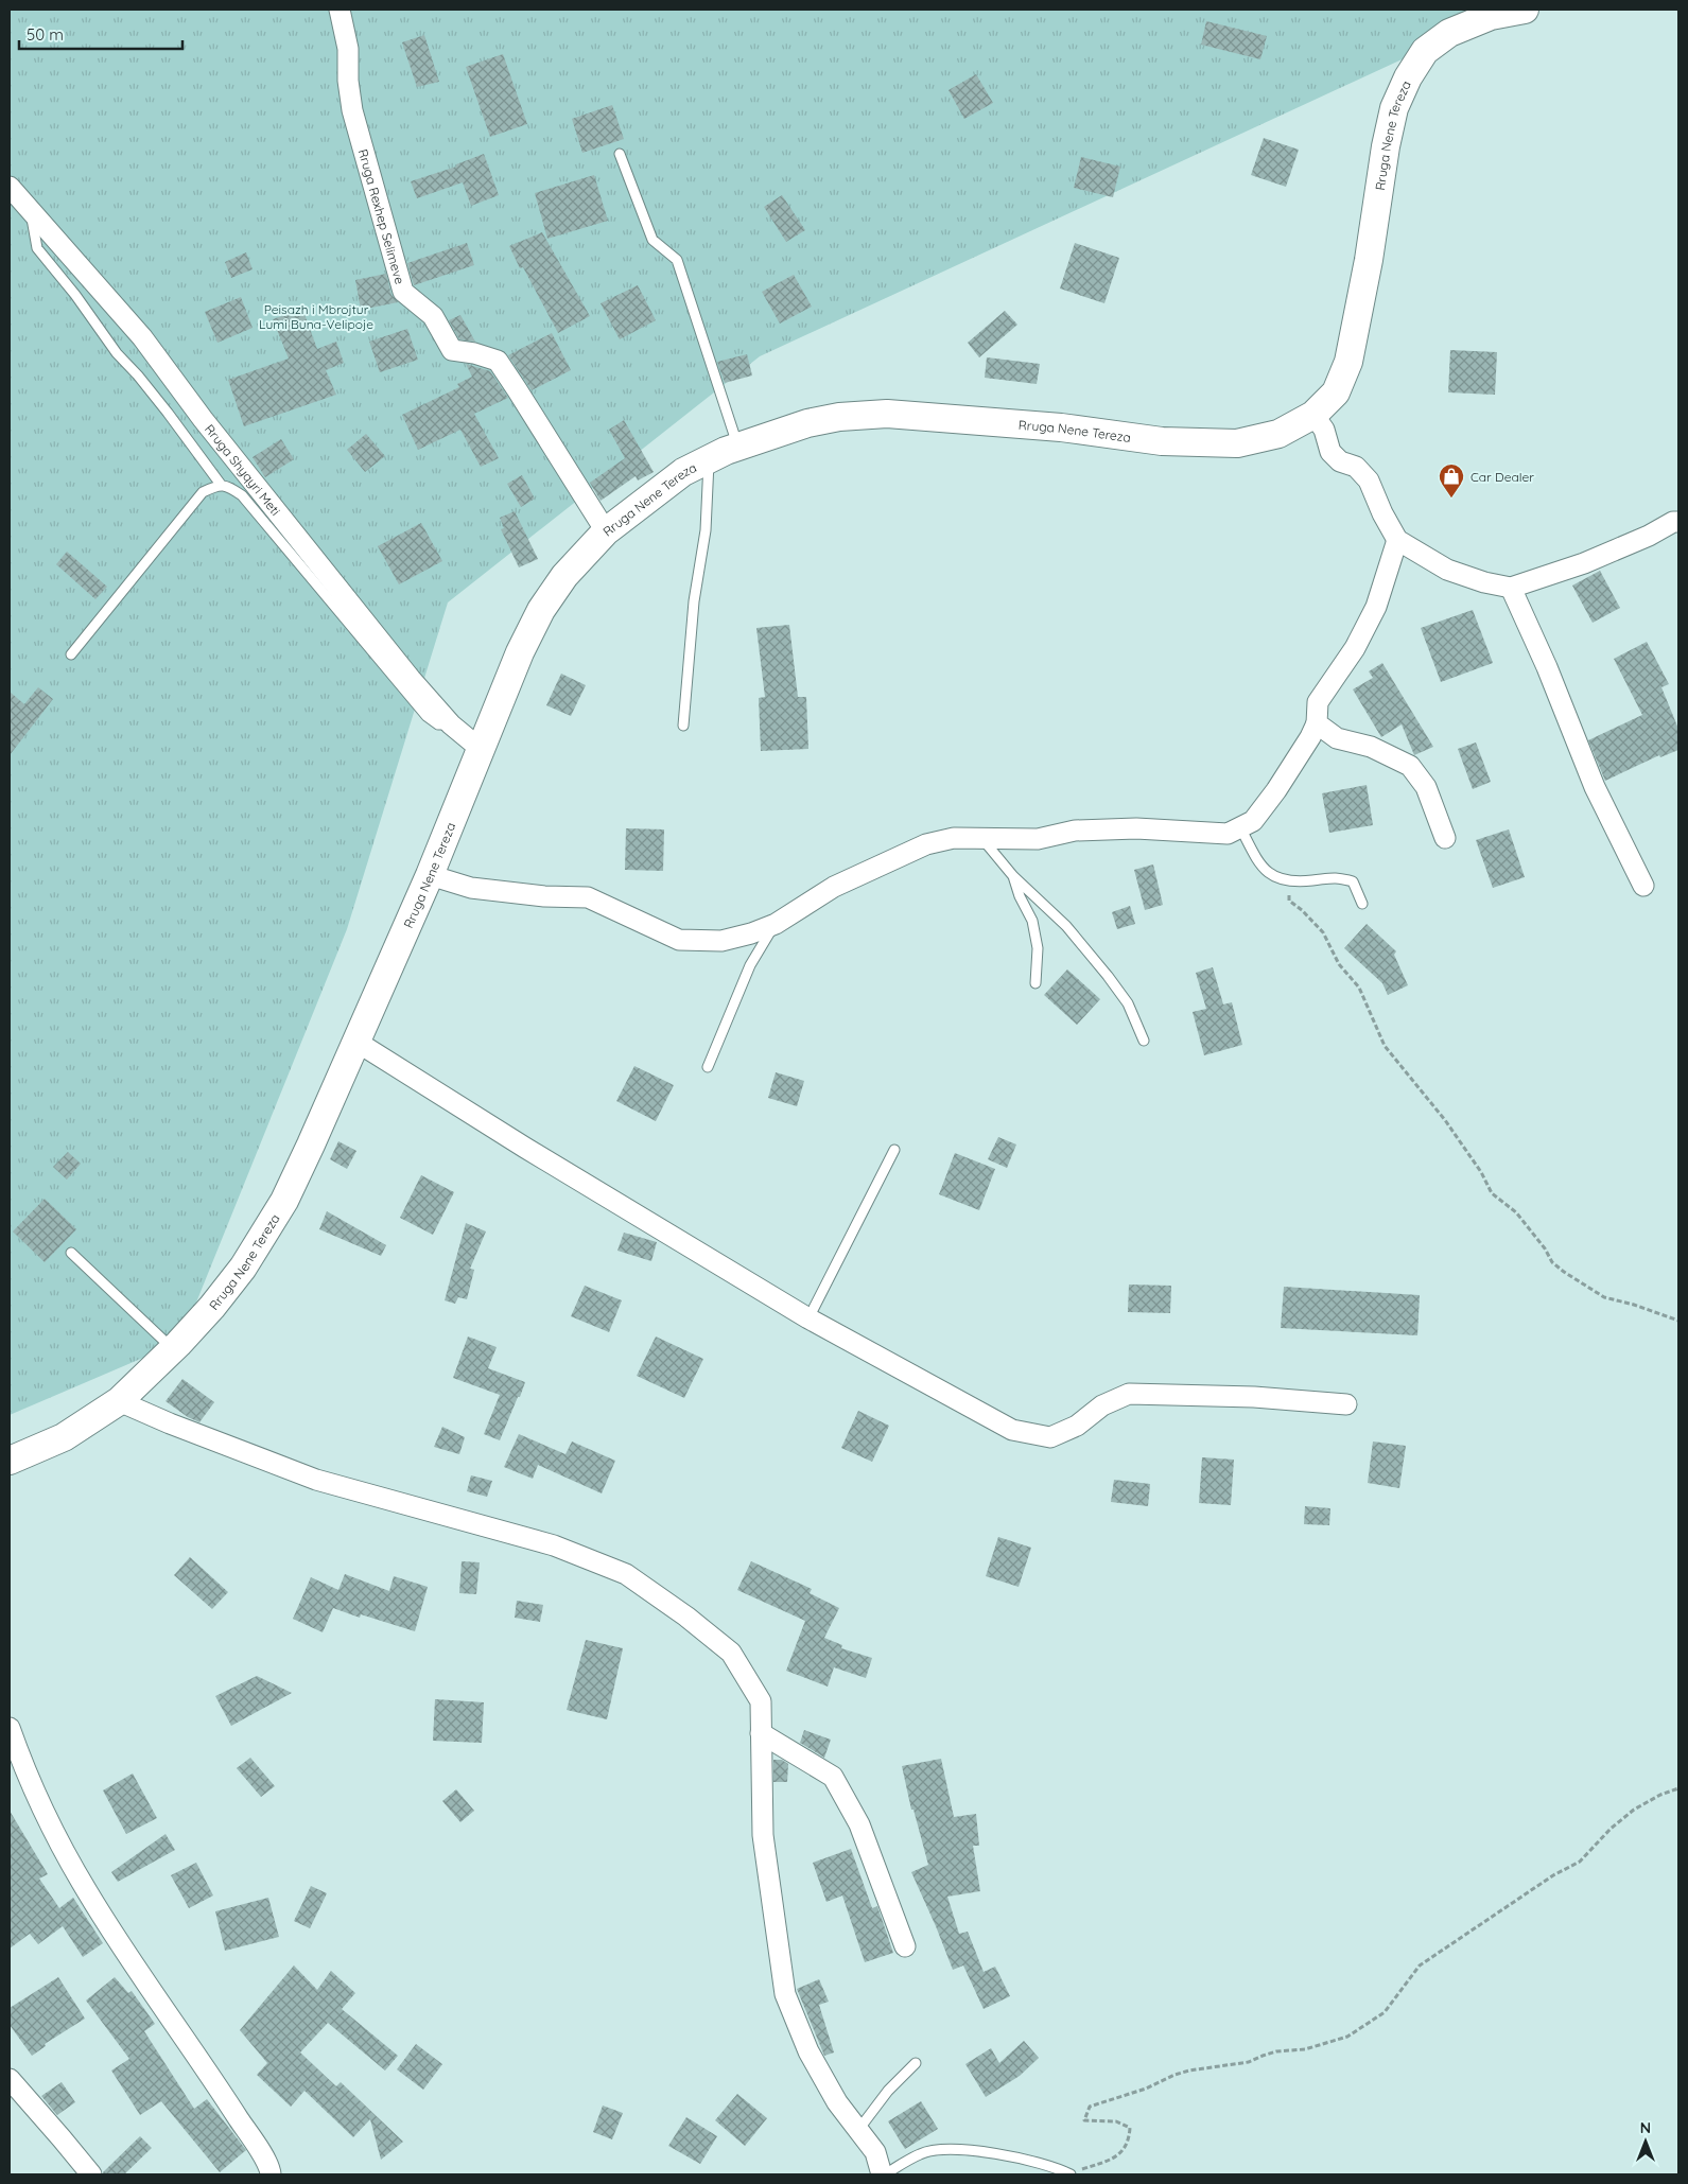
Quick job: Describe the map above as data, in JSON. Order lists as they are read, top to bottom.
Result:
{
  "streets": {
    "street": ["Rruga Nene Tereza", "Rruga Rexhep Selimeve", "Rruga Shyqyri Meti"]
  },
  "crossings": [
    ["Rruga Nene Tereza", "Rruga Rexhep Selimeve"],
    ["Rruga Nene Tereza", "Rruga Shyqyri Meti"]
  ],
  "parks": ["Peisazh i Mbrojtur Lumi Buna-Velipoje"],
  "places": {
    "shop": ["Car Dealer"]
  },
  "scale_bar": "50 m",
  "north": "top"
}
